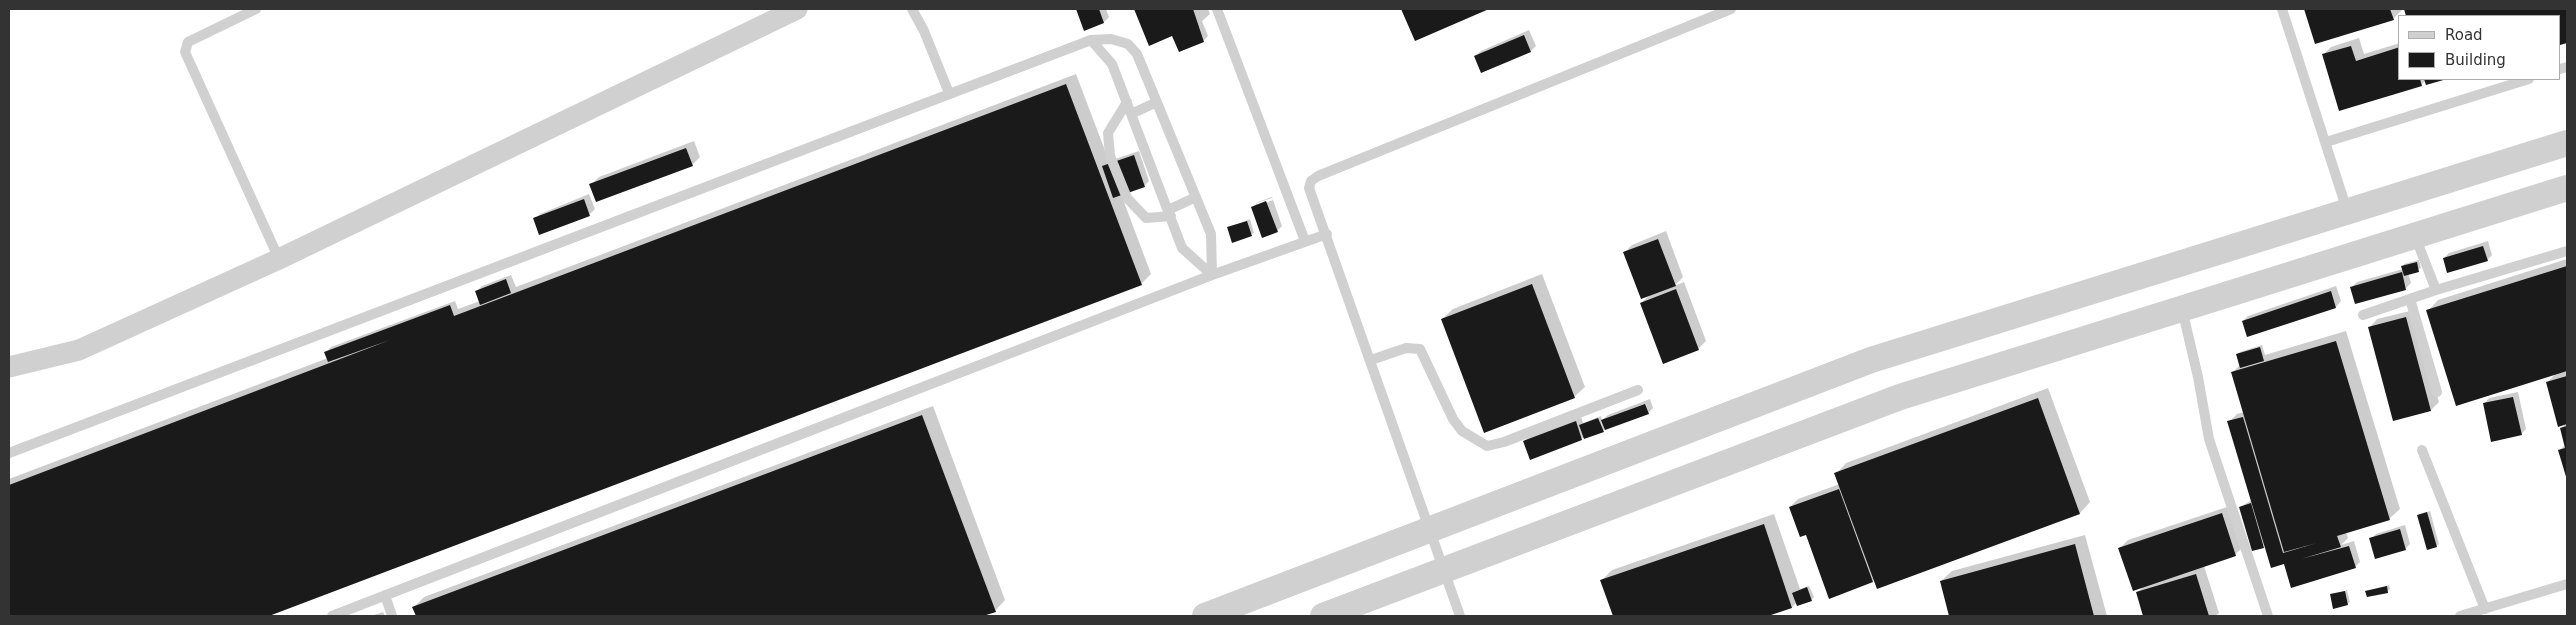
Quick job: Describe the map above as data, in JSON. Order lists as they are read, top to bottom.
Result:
{
  "legend": ["Road", "Building"]
}
